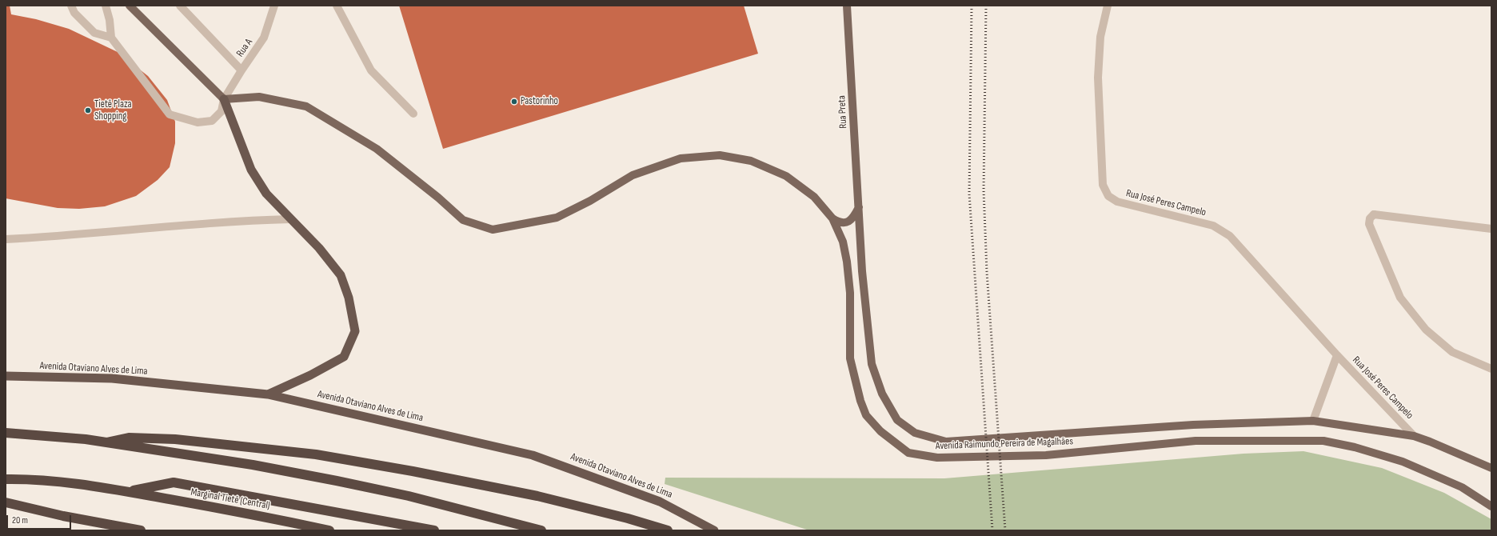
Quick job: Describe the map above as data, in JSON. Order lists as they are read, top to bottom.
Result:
{
  "streets": {
    "highway": ["Avenida Otaviano Alves de Lima", "Marginal Tietê (Central)"],
    "main road": ["Rua Preta", "Avenida Raimundo Pereira de Magalhães"],
    "street": ["Rua A", "Rua José Peres Campelo"]
  },
  "crossings": [
    ["Rua A", "Avenida Raimundo Pereira de Magalhães"],
    ["Rua Preta", "Avenida Raimundo Pereira de Magalhães"],
    ["Rua José Peres Campelo", "Avenida Raimundo Pereira de Magalhães"]
  ],
  "places": ["Pastorinho", "Tietê Plaza Shopping"],
  "scale_bar": "20 m"
}
